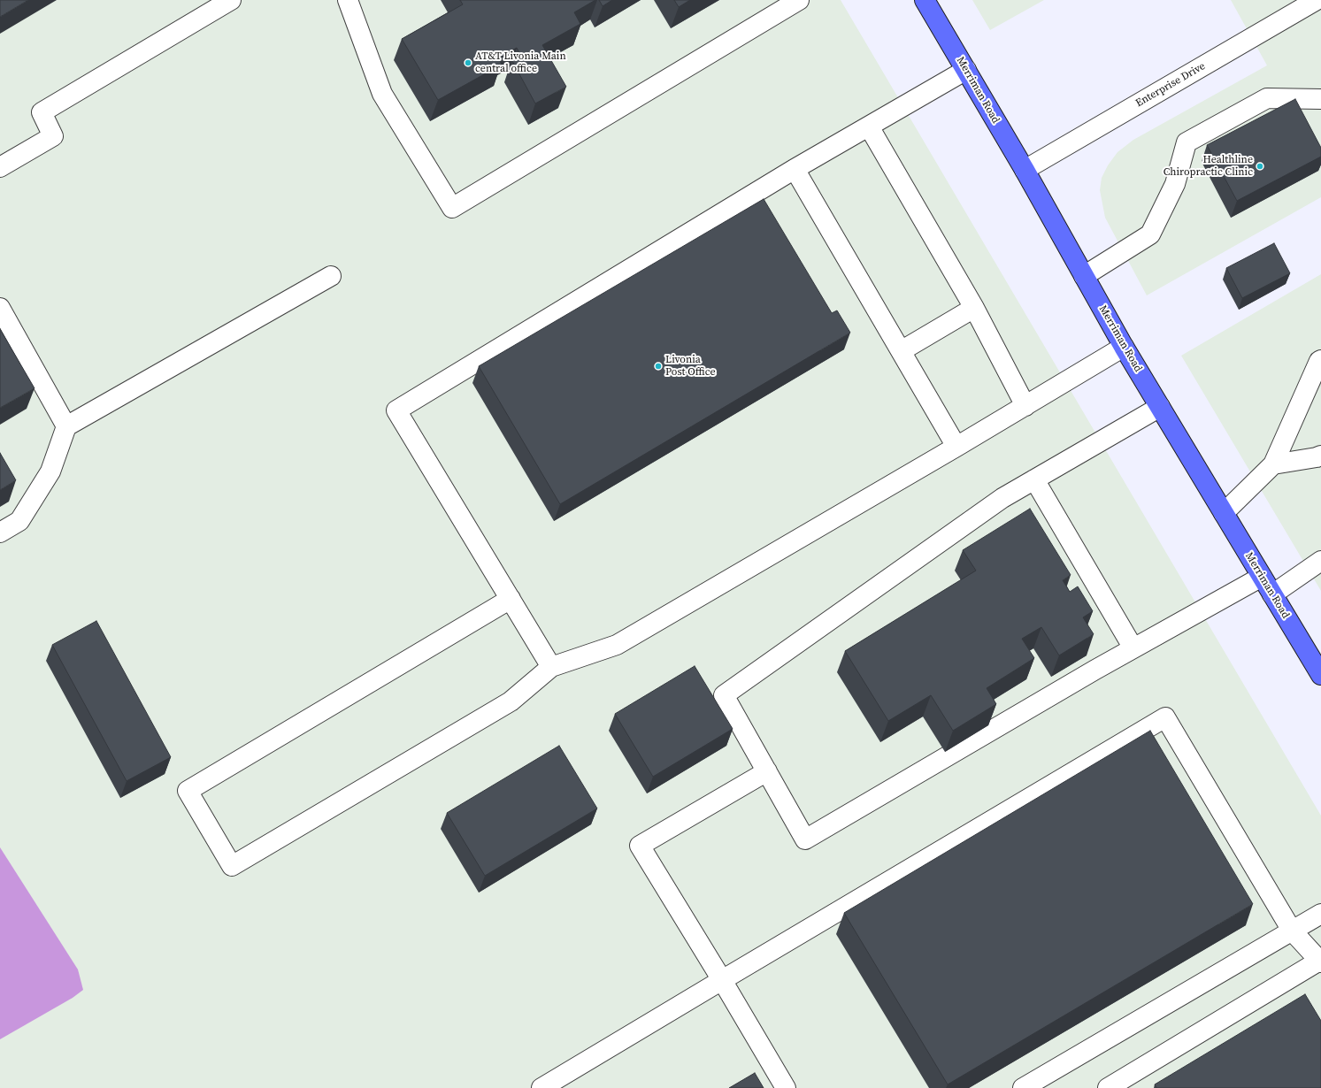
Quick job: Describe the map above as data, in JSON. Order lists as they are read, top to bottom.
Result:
{
  "streets": {
    "main road": ["Merriman Road"],
    "street": ["Enterprise Drive"]
  },
  "crossings": [
    ["Enterprise Drive", "Merriman Road"]
  ],
  "places": ["AT&T Livonia Main central office", "Healthline Chiropractic Clinic", "Livonia Post Office"]
}
